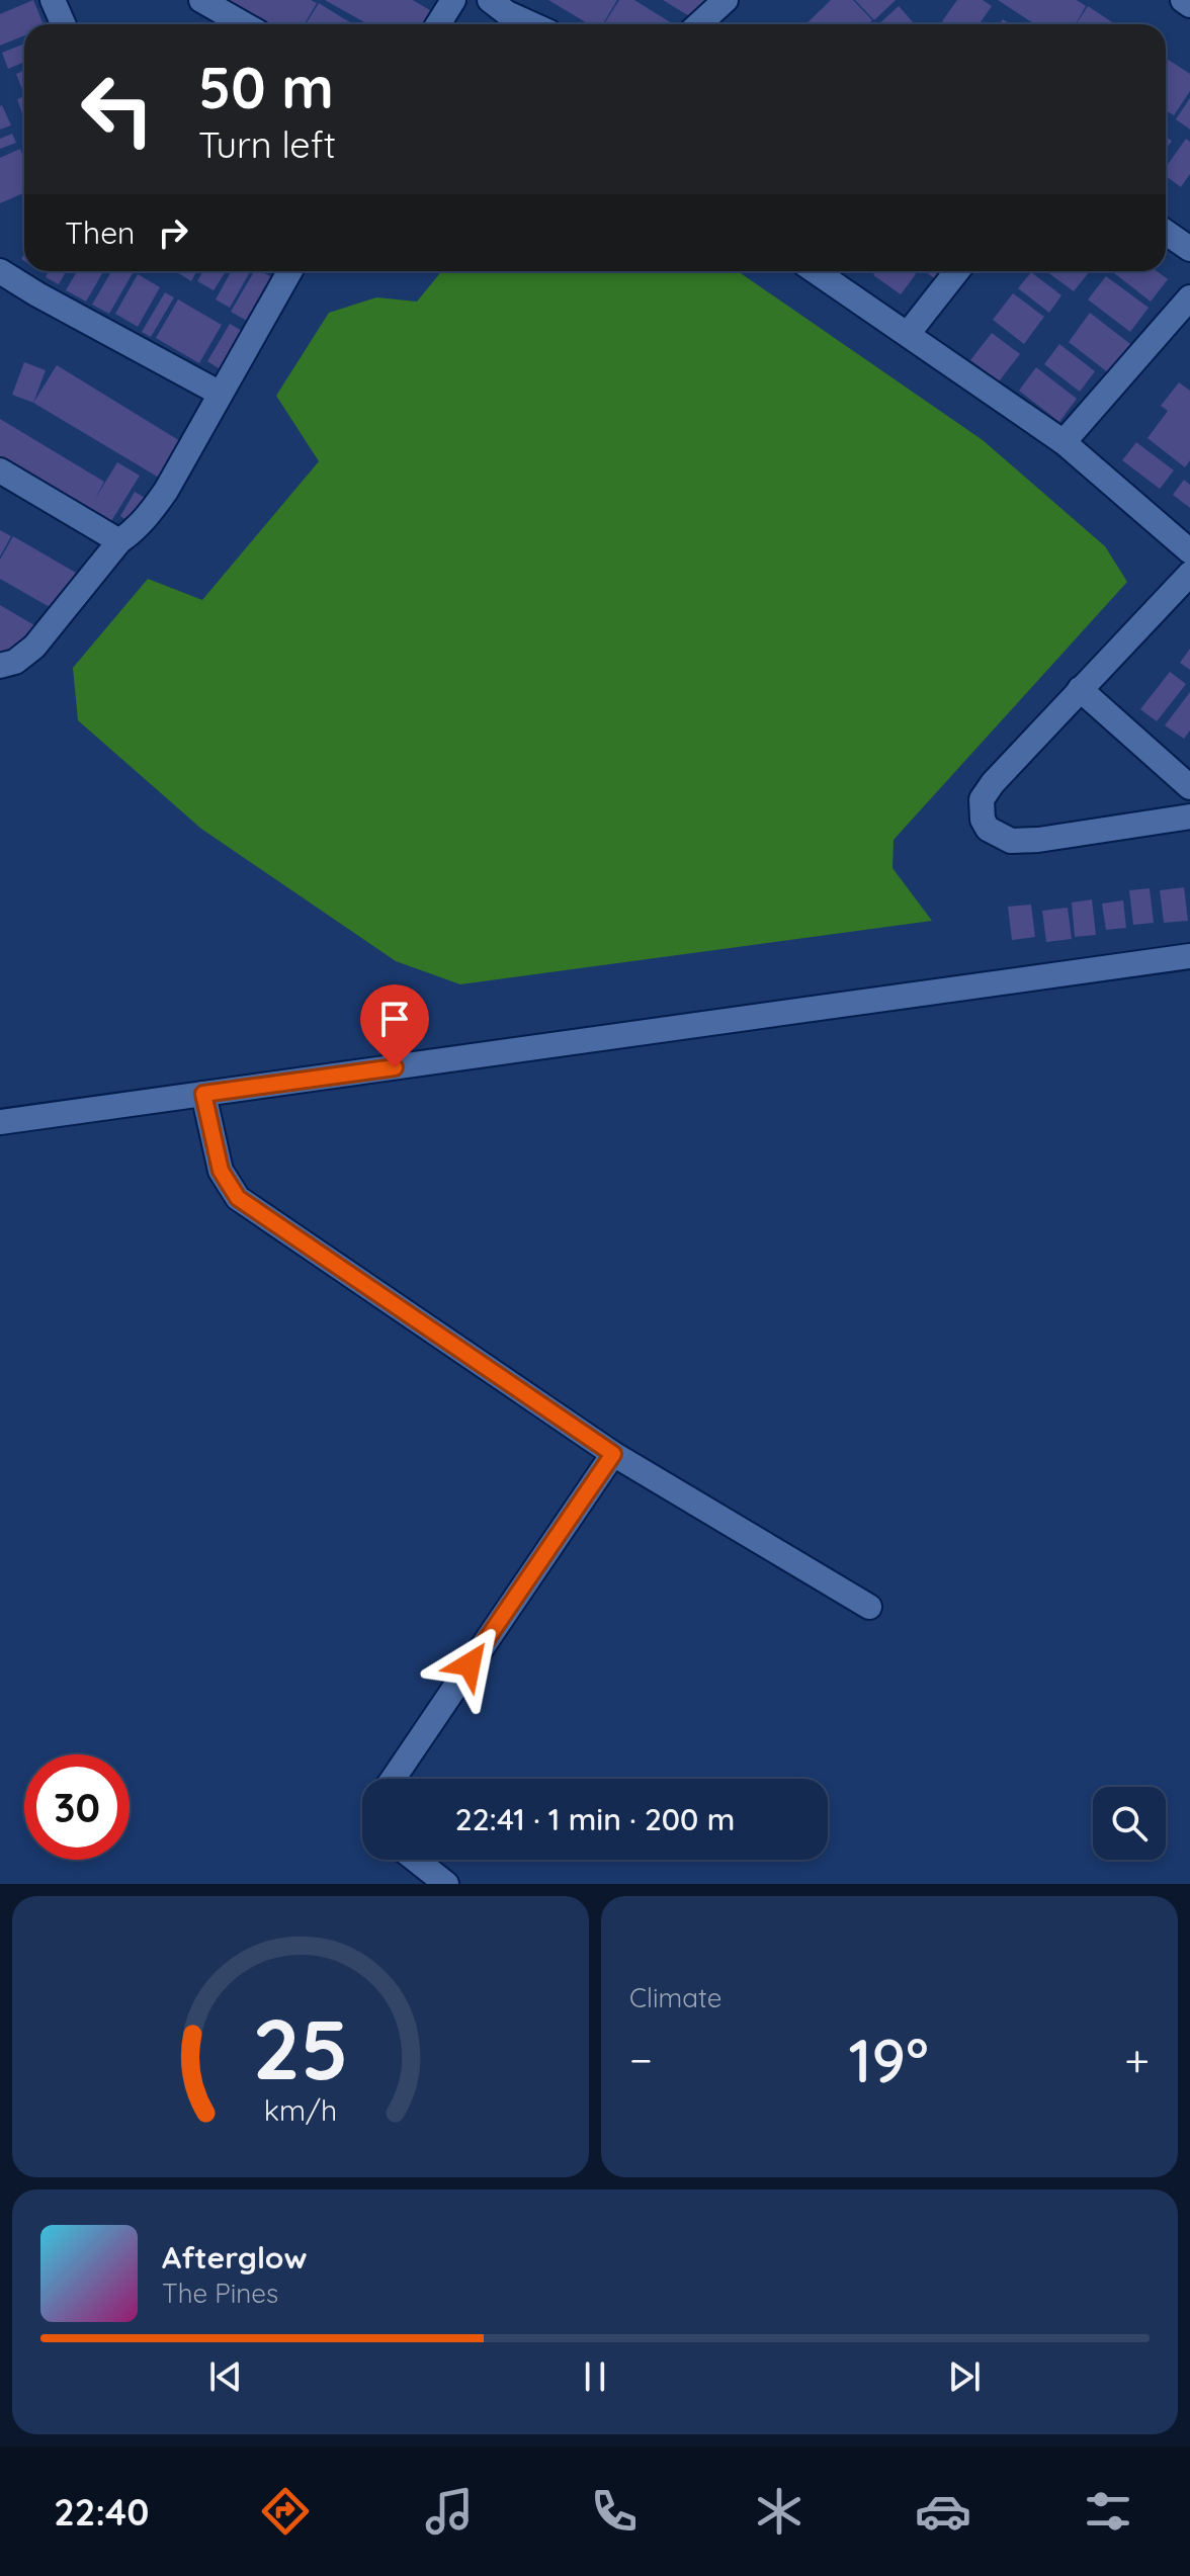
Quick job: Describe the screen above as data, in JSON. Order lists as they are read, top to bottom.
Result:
{
  "page": {
    "turn": ["50 m", "Turn left"],
    "then": "Then",
    "limit": "30",
    "trip": "22:41 · 1 min · 200 m",
    "tile": "Climate",
    "heat": ["−", "19°", "+"],
    "song": ["Afterglow", "The Pines"],
    "tabs": "22:40",
    "gauge": ["25", "km/h"]
  }
}
